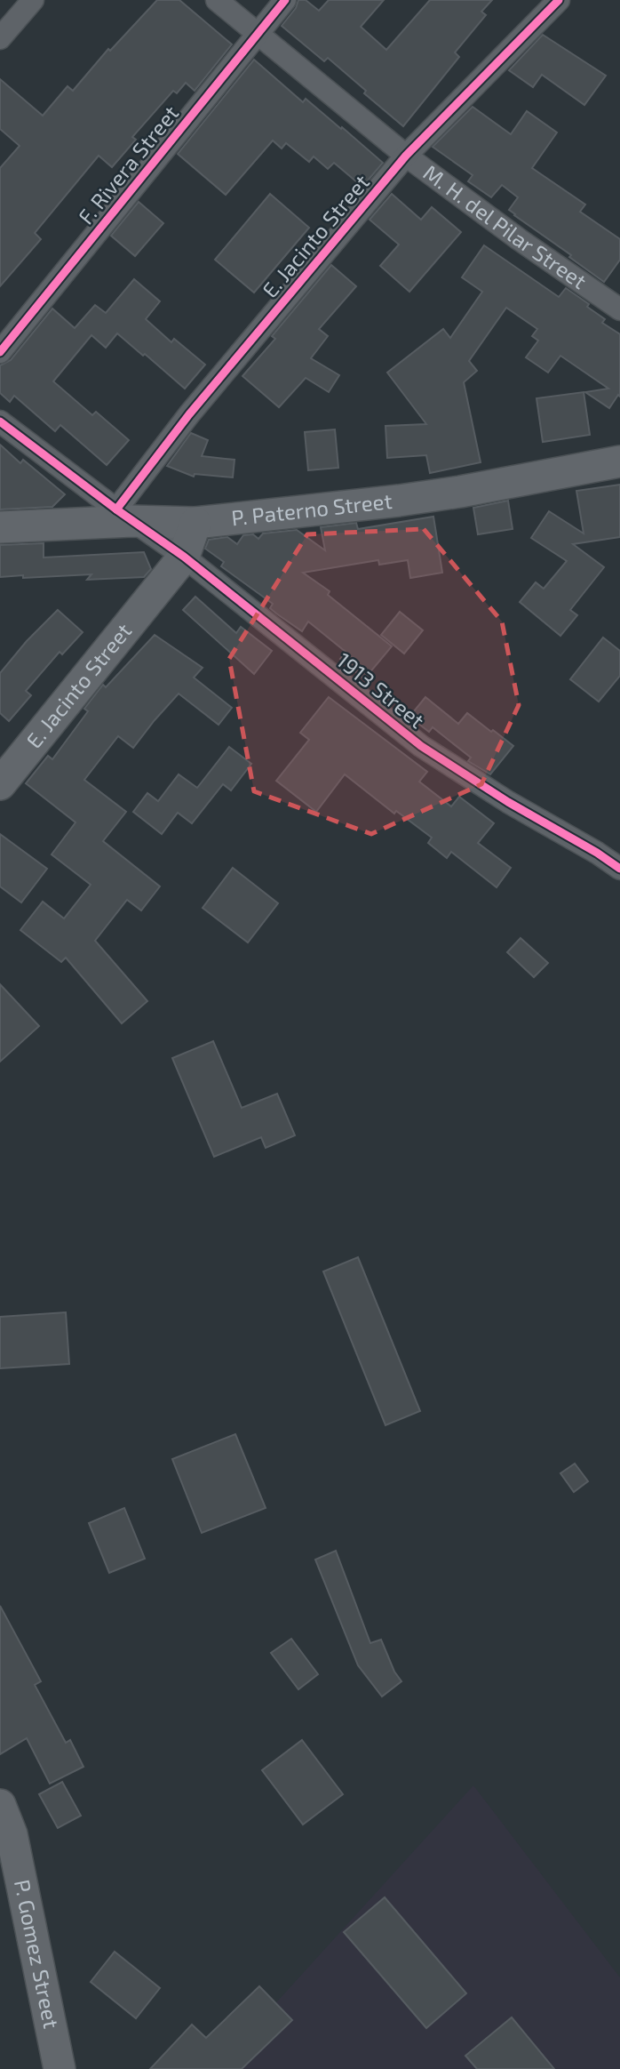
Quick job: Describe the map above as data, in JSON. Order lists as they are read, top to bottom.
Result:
{
  "streets": {
    "main road": ["E. Jacinto Street", "P. Paterno Street", "P. Gomez Street"],
    "street": ["F. Rivera Street", "M. H. del Pilar Street", "1913 Street"]
  },
  "crossings": [
    ["F. Rivera Street", "M. H. del Pilar Street"],
    ["M. H. del Pilar Street", "E. Jacinto Street"],
    ["E. Jacinto Street", "P. Paterno Street"],
    ["E. Jacinto Street", "1913 Street"],
    ["P. Paterno Street", "1913 Street"]
  ]
}
